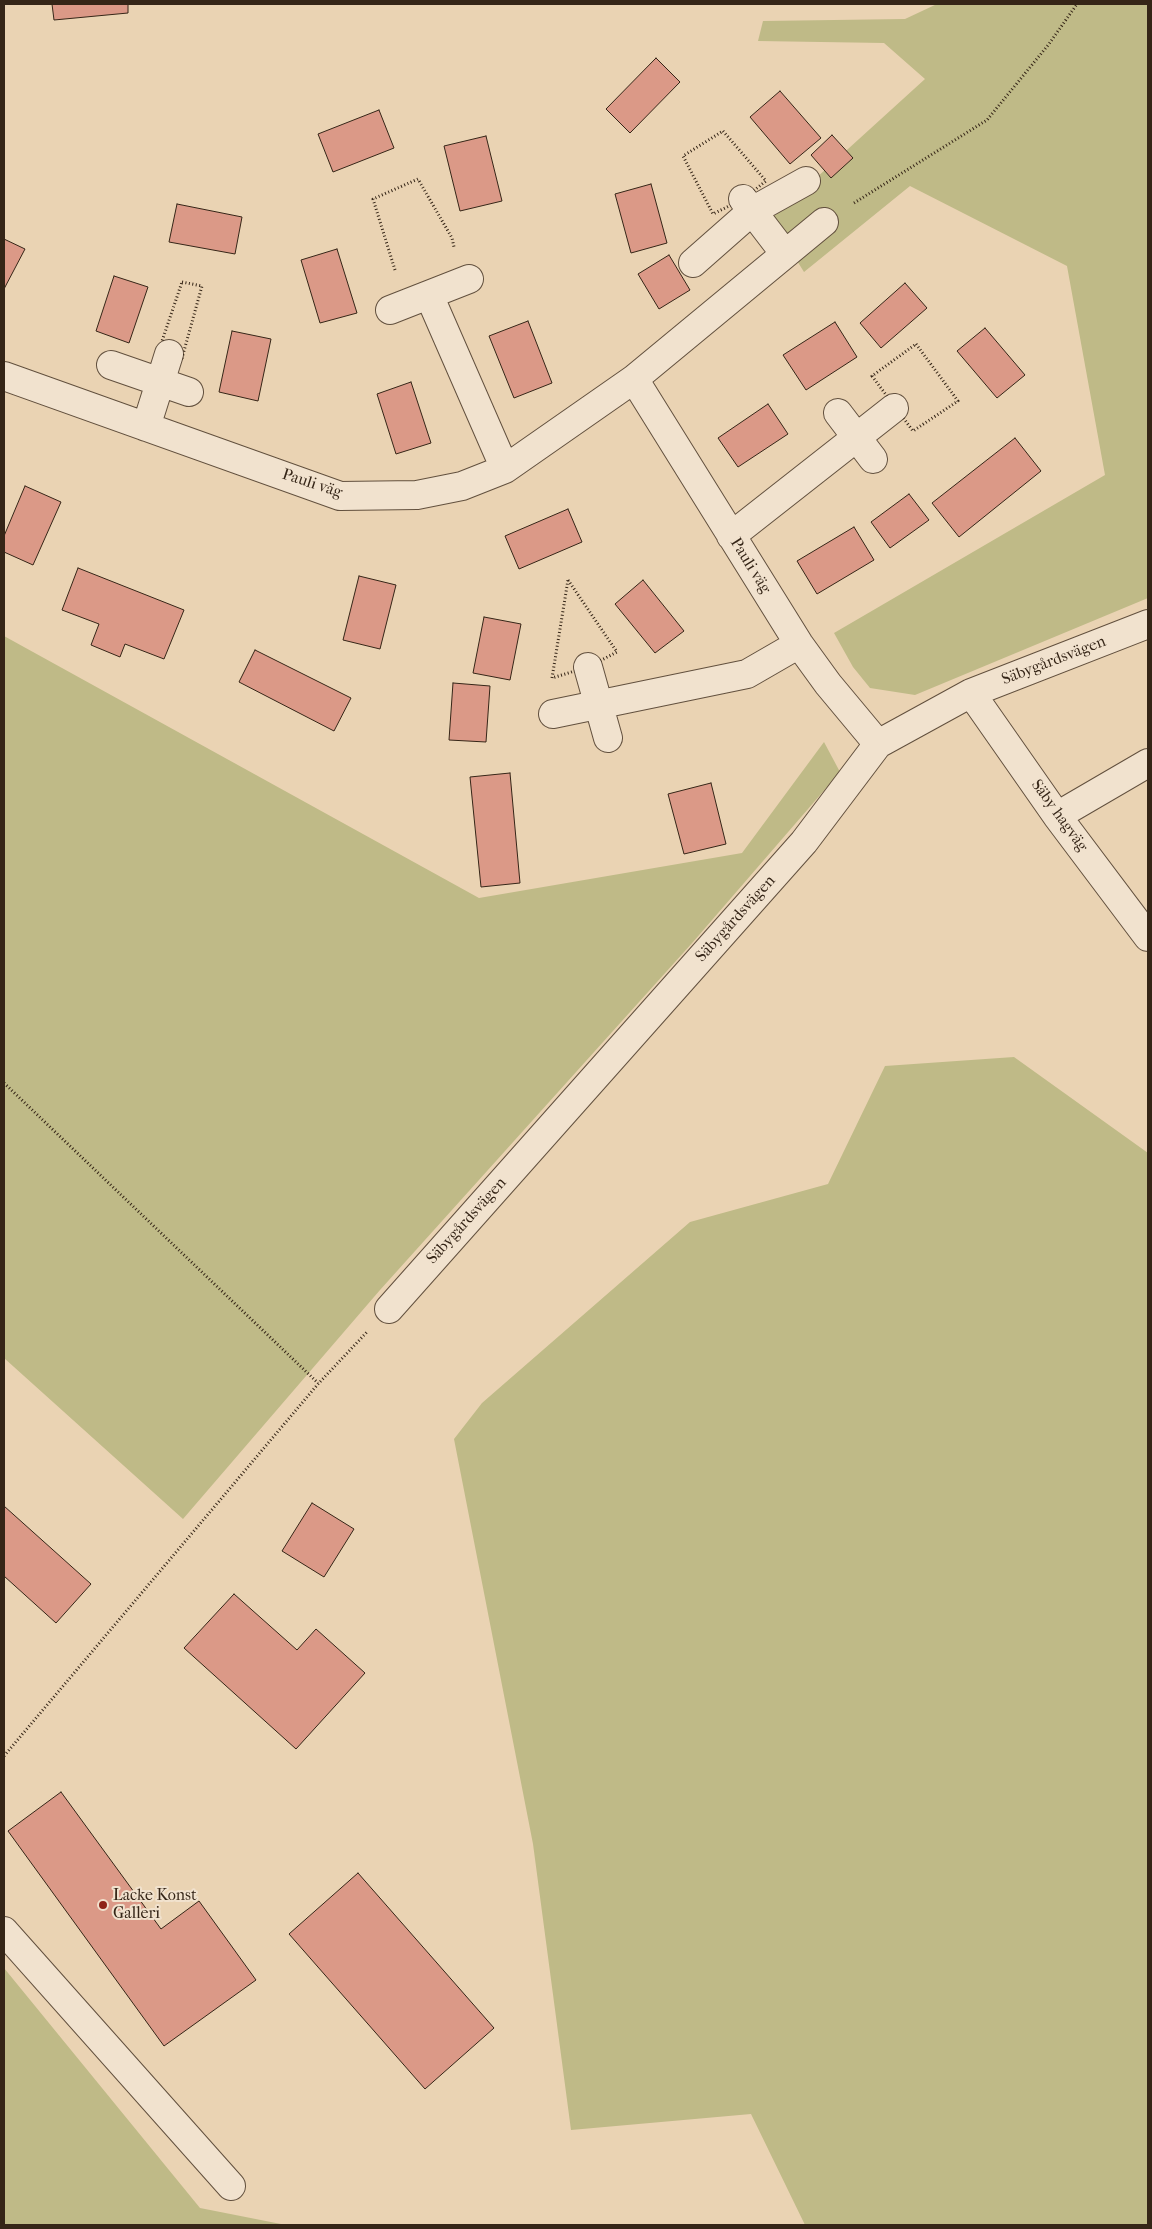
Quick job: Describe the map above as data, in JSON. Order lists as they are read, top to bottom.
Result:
{
  "streets": {
    "street": ["Pauli väg", "Säbygårdsvägen", "Säby hagväg"]
  },
  "crossings": [
    ["Pauli väg", "Säbygårdsvägen"],
    ["Säbygårdsvägen", "Säby hagväg"]
  ],
  "places": ["Lacke Konst Galleri"]
}
